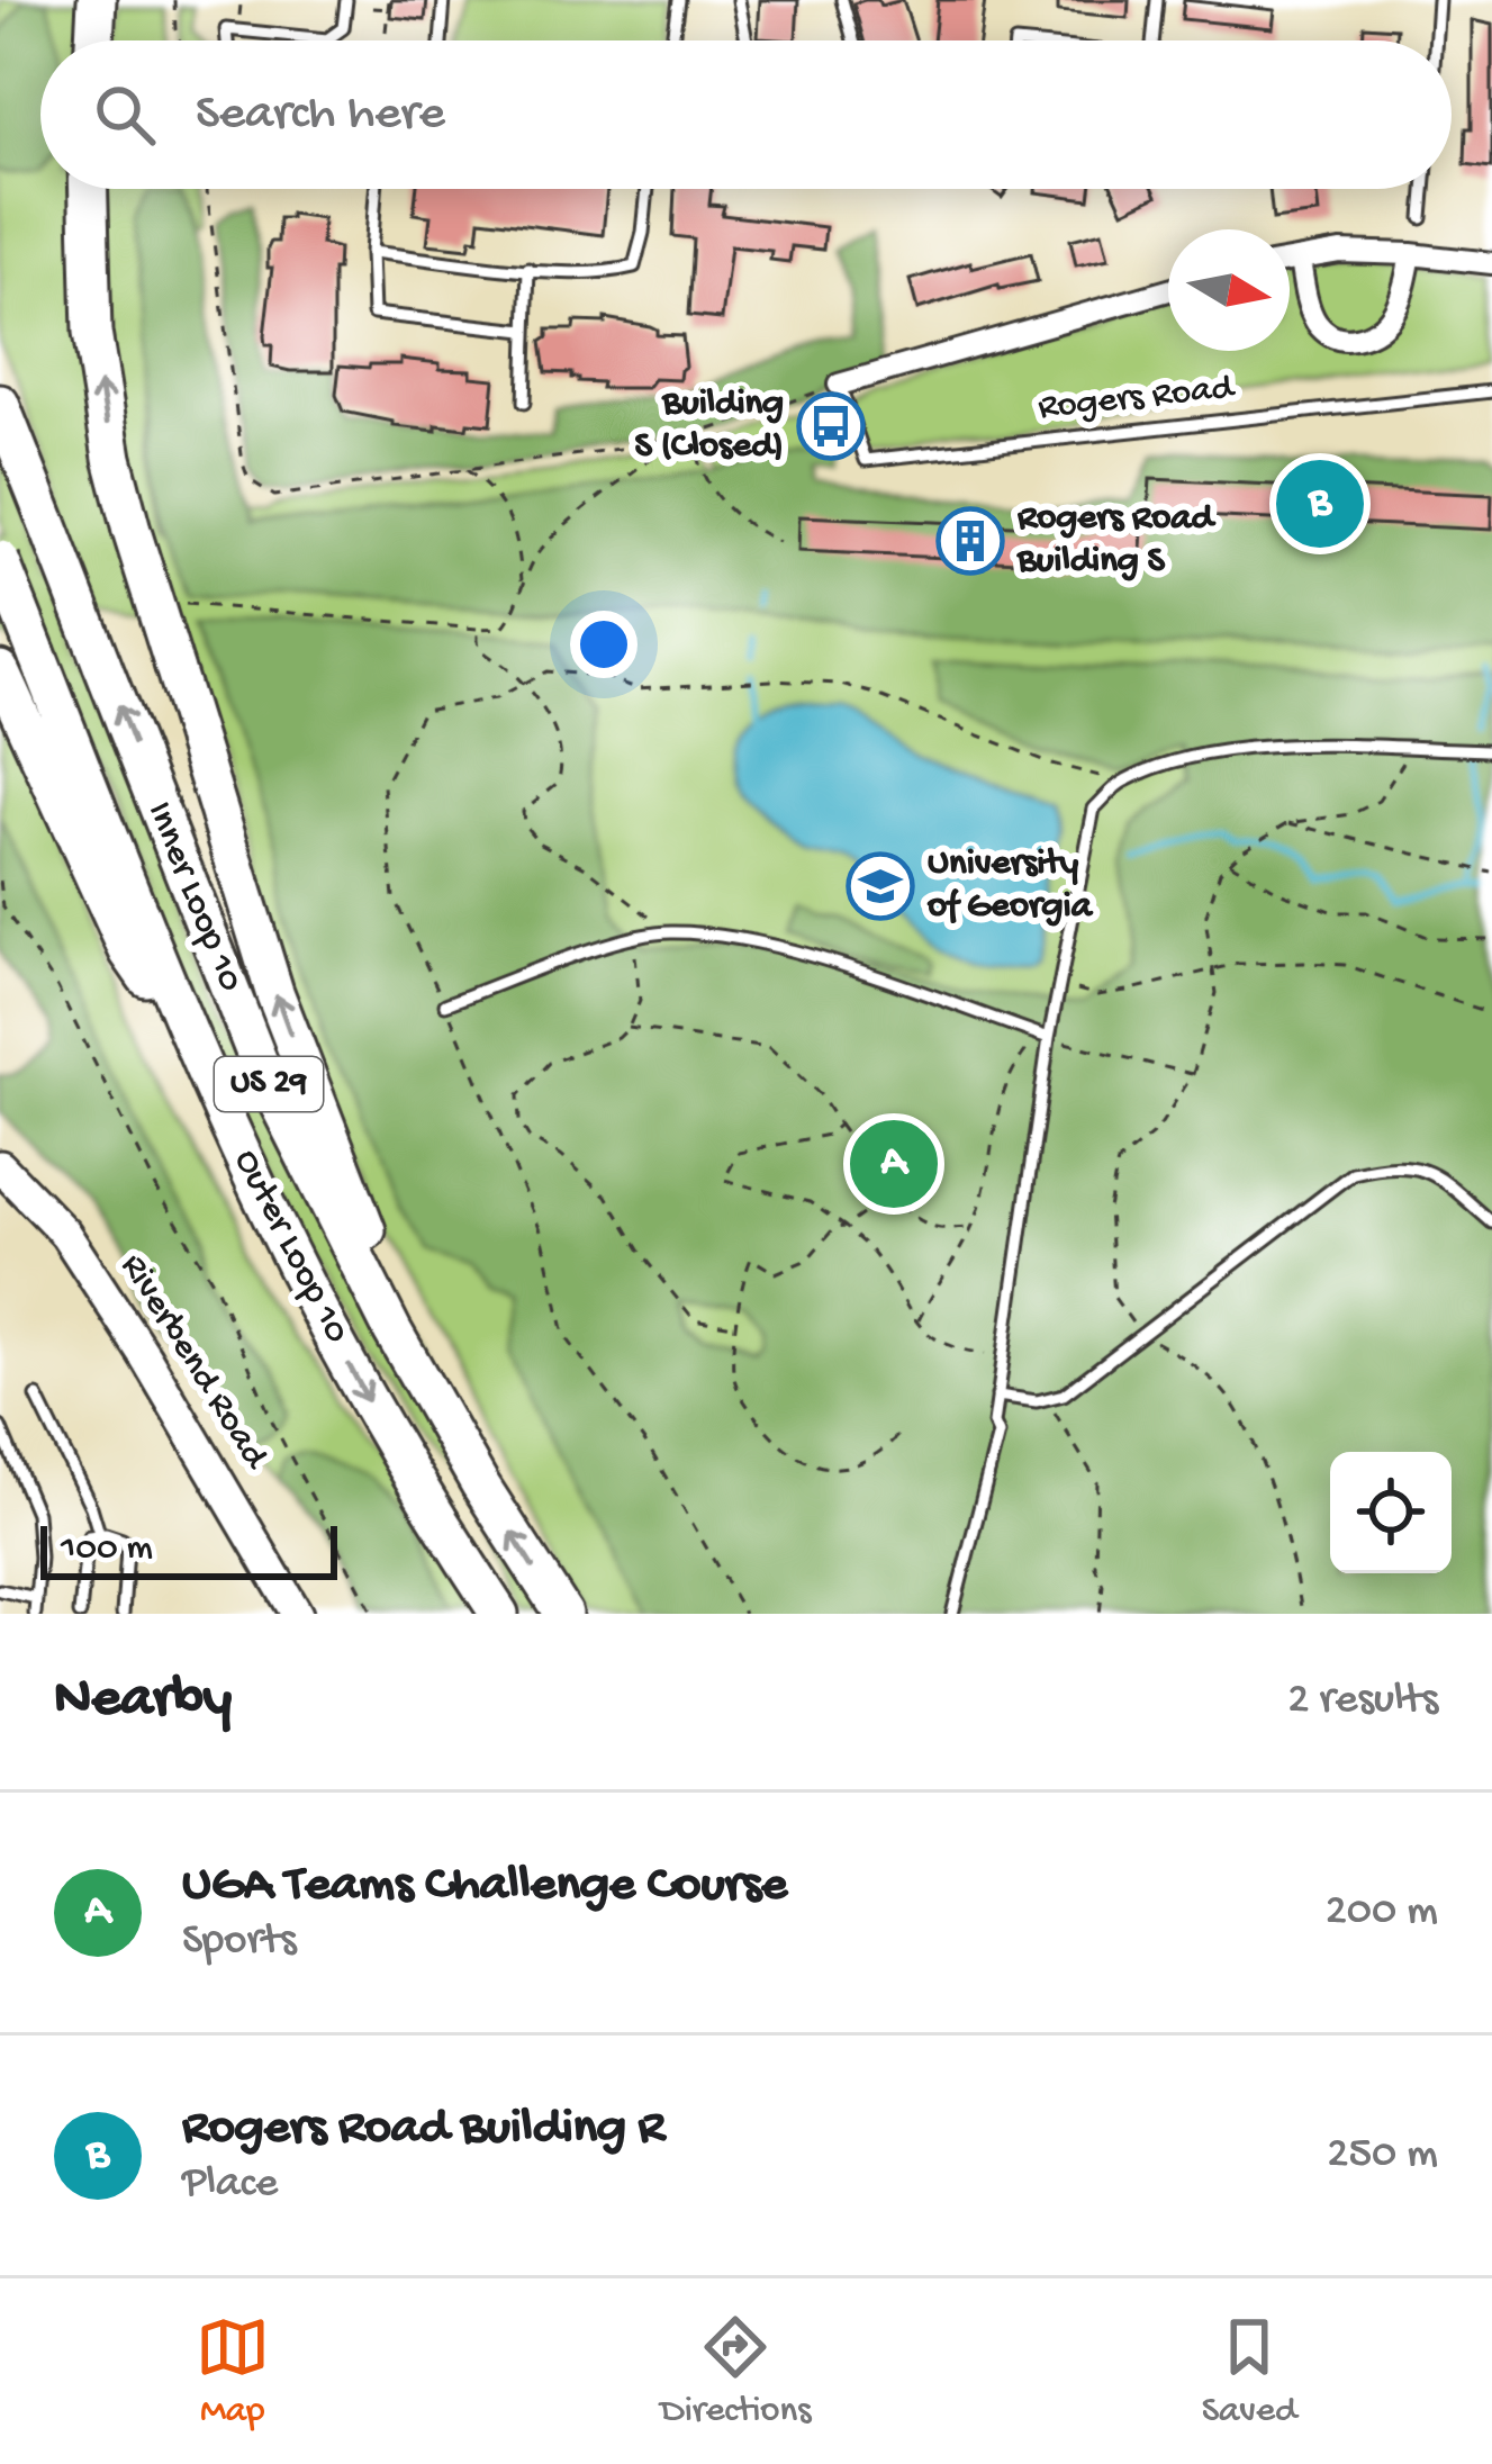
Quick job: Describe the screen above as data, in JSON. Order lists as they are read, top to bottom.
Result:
{
  "streets": {
    "highway": ["Inner Loop 10", "US 29", "Outer Loop 10"],
    "street": ["Riverbend Road"],
    "lane": ["Rogers Road"]
  },
  "places": {
    "bus stop": ["Building S (Closed)"],
    "building": ["Rogers Road Building S"],
    "school or university": ["University of Georgia"]
  },
  "scale_bar": "100 m",
  "north": "right",
  "page": {
    "search": "Search here",
    "pins": ["B", "A"],
    "scale": "100 m",
    "heading": ["Nearby", "2 results"],
    "list": [
      {
        "mark": "A",
        "name": "UGA Teams Challenge Course",
        "note": "Sports",
        "value": "200 m"
      },
      {
        "mark": "B",
        "name": "Rogers Road Building R",
        "note": "Place",
        "value": "250 m"
      }
    ],
    "nav": ["Map", "Directions", "Saved"]
  }
}
